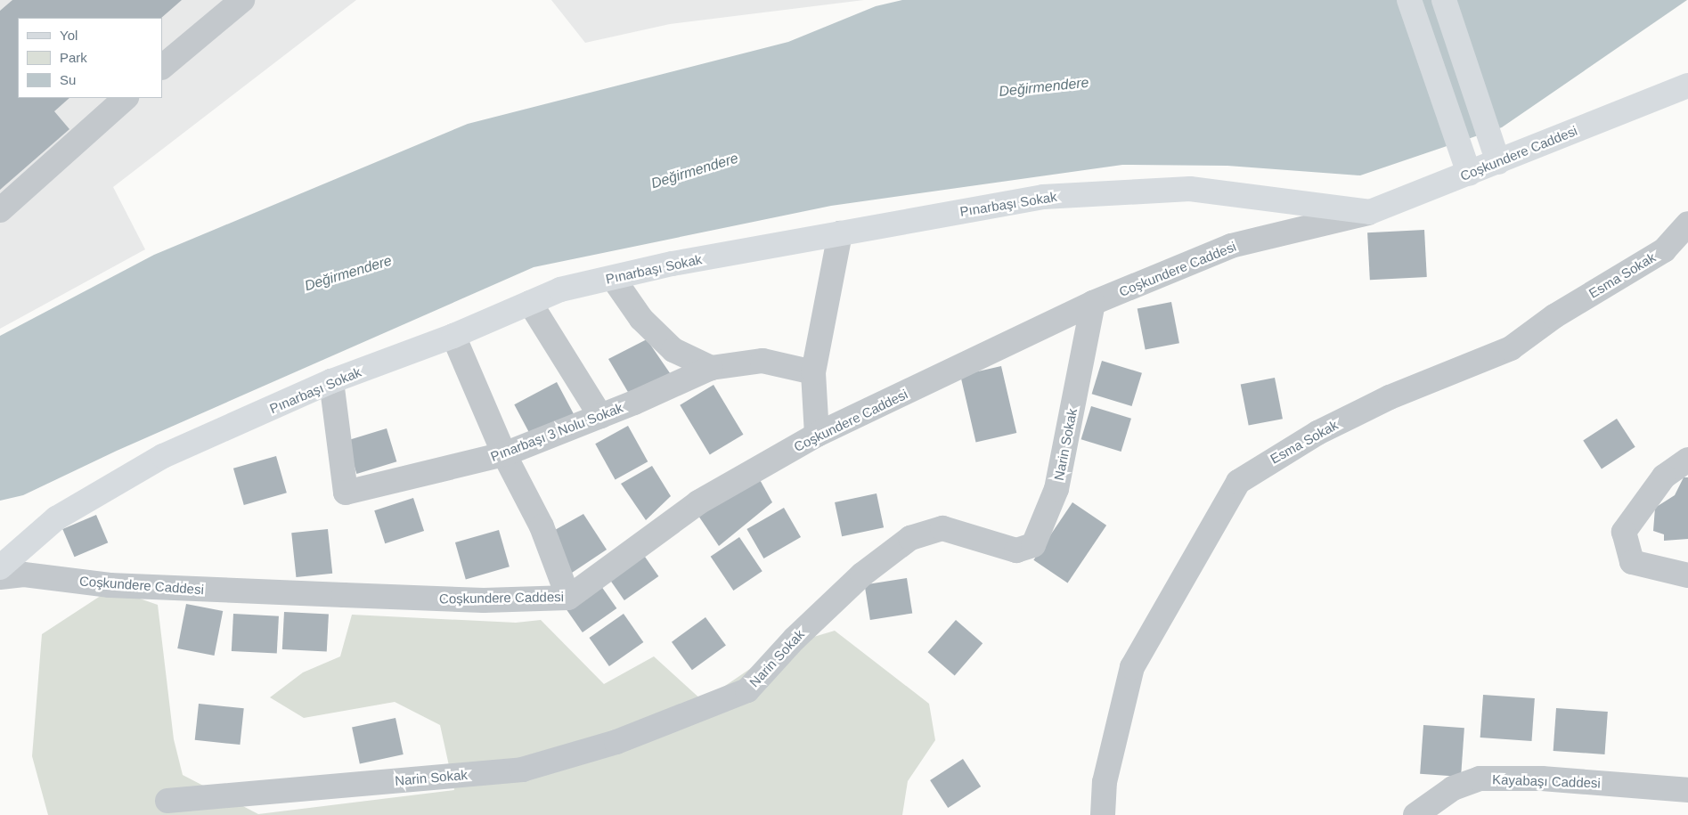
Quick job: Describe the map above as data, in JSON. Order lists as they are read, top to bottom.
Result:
{
  "streets": {
    "street": [
      "Coşkundere Caddesi",
      "Pınarbaşı Sokak",
      "Esma Sokak",
      "Pınarbaşı 3 Nolu Sokak",
      "Narin Sokak",
      "Kayabaşı Caddesi"
    ]
  },
  "crossings": [
    ["Coşkundere Caddesi", "Pınarbaşı Sokak"],
    ["Coşkundere Caddesi", "Narin Sokak"],
    ["Pınarbaşı Sokak", "Pınarbaşı 3 Nolu Sokak"]
  ],
  "water": ["Değirmendere"],
  "legend": ["Yol", "Park", "Su"]
}
